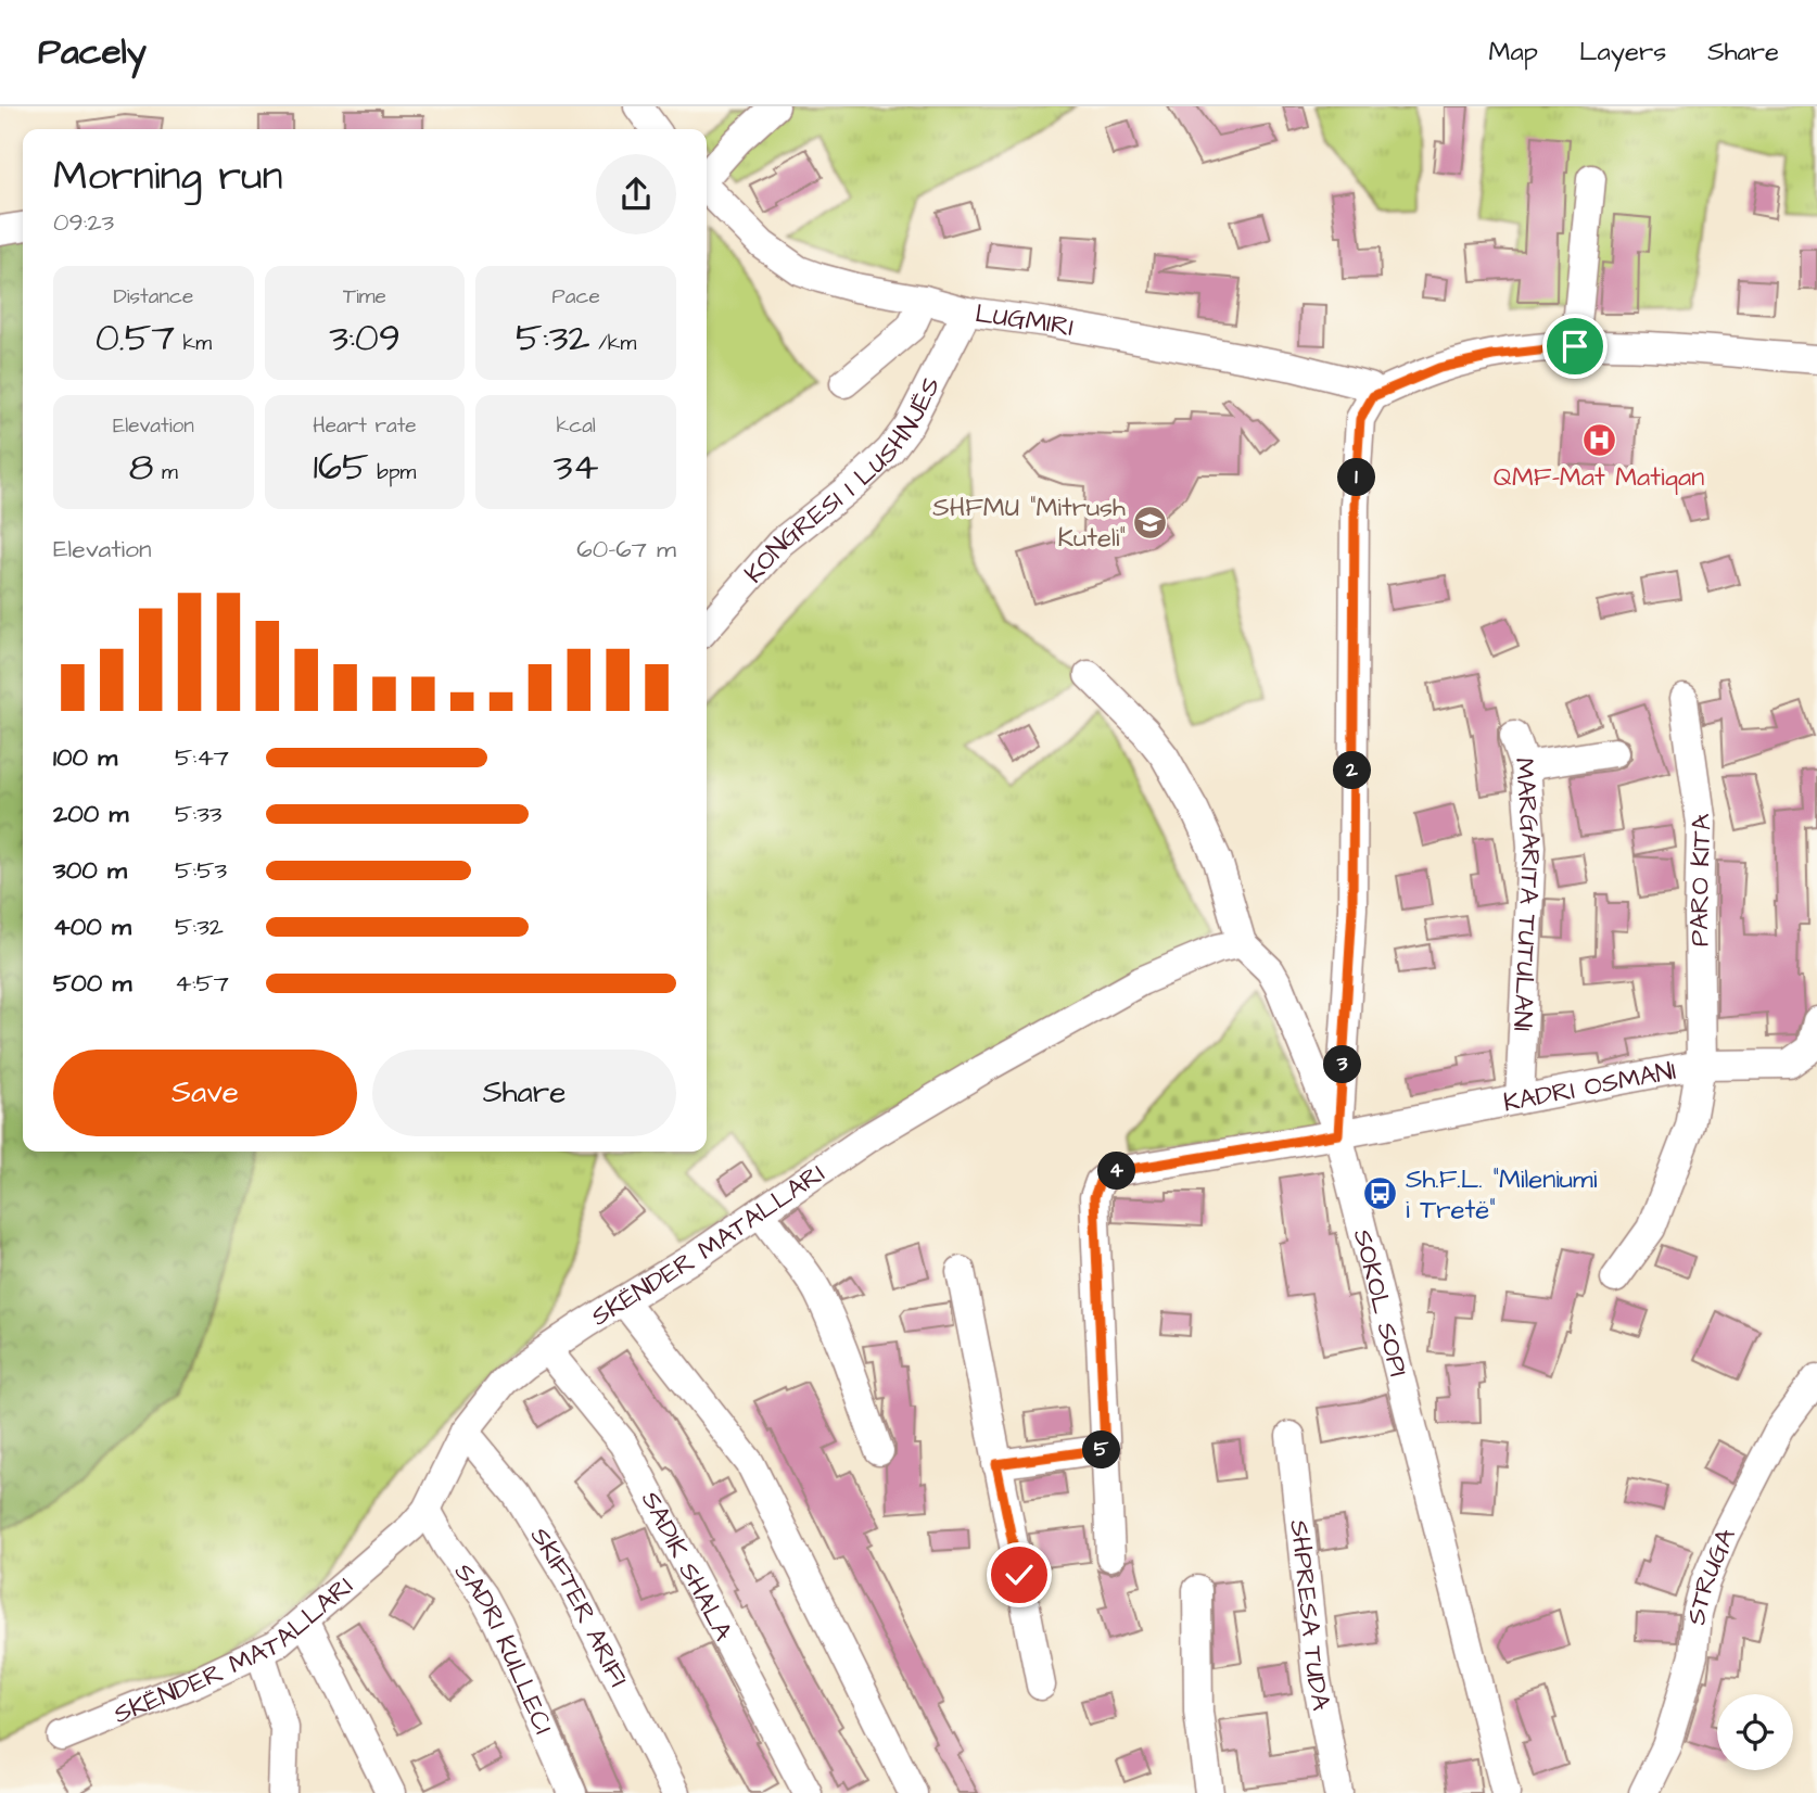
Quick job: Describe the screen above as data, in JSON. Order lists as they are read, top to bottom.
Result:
{
  "streets": {
    "street": [
      "LUGMIRI",
      "KONGRESI I LUSHNJËS",
      "PARO KITA",
      "MARGARITA TUTULANI",
      "KADRI OSMANI",
      "SKËNDER MATALLARI",
      "SOKOL SOPI",
      "SADIK SHALA",
      "STRUGA",
      "SKIFTER ARIFI",
      "SHPRESA TUDA",
      "SADRI KULLECI"
    ]
  },
  "crossings": [
    ["LUGMIRI", "KONGRESI I LUSHNJËS"],
    ["LUGMIRI", "SOKOL SOPI"],
    ["PARO KITA", "KADRI OSMANI"],
    ["MARGARITA TUTULANI", "KADRI OSMANI"],
    ["KADRI OSMANI", "SOKOL SOPI"],
    ["SKËNDER MATALLARI", "SADIK SHALA"],
    ["SKËNDER MATALLARI", "SKIFTER ARIFI"],
    ["SKËNDER MATALLARI", "SADRI KULLECI"]
  ],
  "places": {
    "hospital": ["QMF-Mat Matiqan"],
    "school or university": ["SHFMU \"Mitrush Kuteli\""],
    "bus stop": ["Sh.F.L. \"Mileniumi i Tretë\""]
  },
  "page": {
    "header": "Pacely",
    "nav": ["Map", "Layers", "Share"],
    "heading": ["Morning run", "09:23"],
    "stats": [
      ["Distance", "0.57 km"],
      ["Time", "3:09"],
      ["Pace", "5:32 /km"],
      ["Elevation", "8 m"],
      ["Heart rate", "165 bpm"],
      ["kcal", "34"]
    ],
    "pins": [
      "1",
      "2",
      "3",
      "4",
      "5"
    ],
    "chart": ["Elevation", "60–67 m"],
    "list": [
      {
        "name": "100 m",
        "note": "5:47"
      },
      {
        "name": "200 m",
        "note": "5:33"
      },
      {
        "name": "300 m",
        "note": "5:53"
      },
      {
        "name": "400 m",
        "note": "5:32"
      },
      {
        "name": "500 m",
        "note": "4:57"
      }
    ],
    "buttons": ["Save", "Share"]
  }
}
